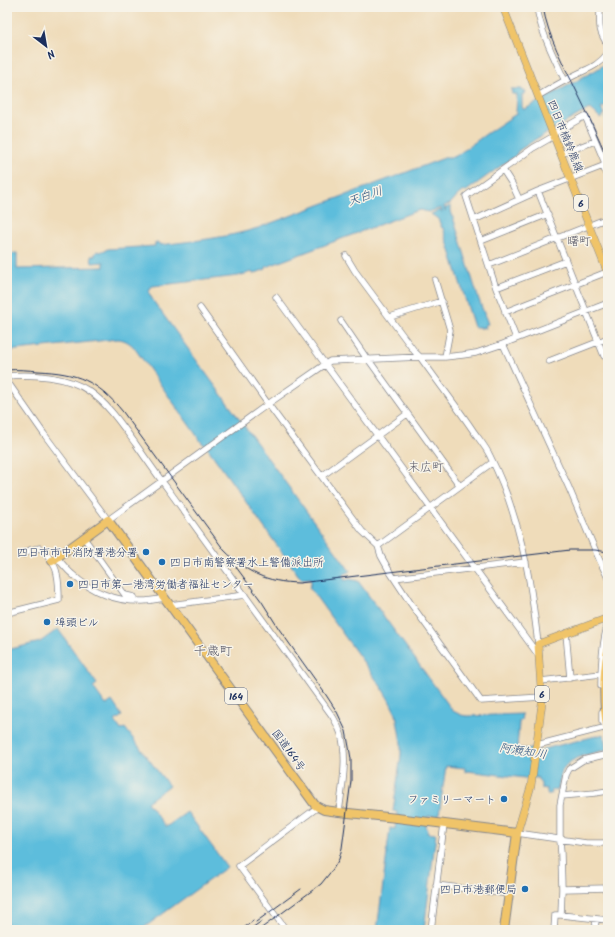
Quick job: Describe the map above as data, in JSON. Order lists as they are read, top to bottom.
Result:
{
  "streets": {
    "highway": ["164", "国道164号"],
    "main road": ["四日市楠鈴鹿線", "6"]
  },
  "districts": ["曙町", "末広町", "千歳町"],
  "water": ["天白川", "阿瀬知川"],
  "places": [
    "四日市市中消防署港分署",
    "四日市南警察署水上警備派出所",
    "四日市第一港湾労働者福祉センター",
    "埠頭ビル",
    "ファミリーマート",
    "四日市港郵便局"
  ],
  "north": "bottom right"
}
